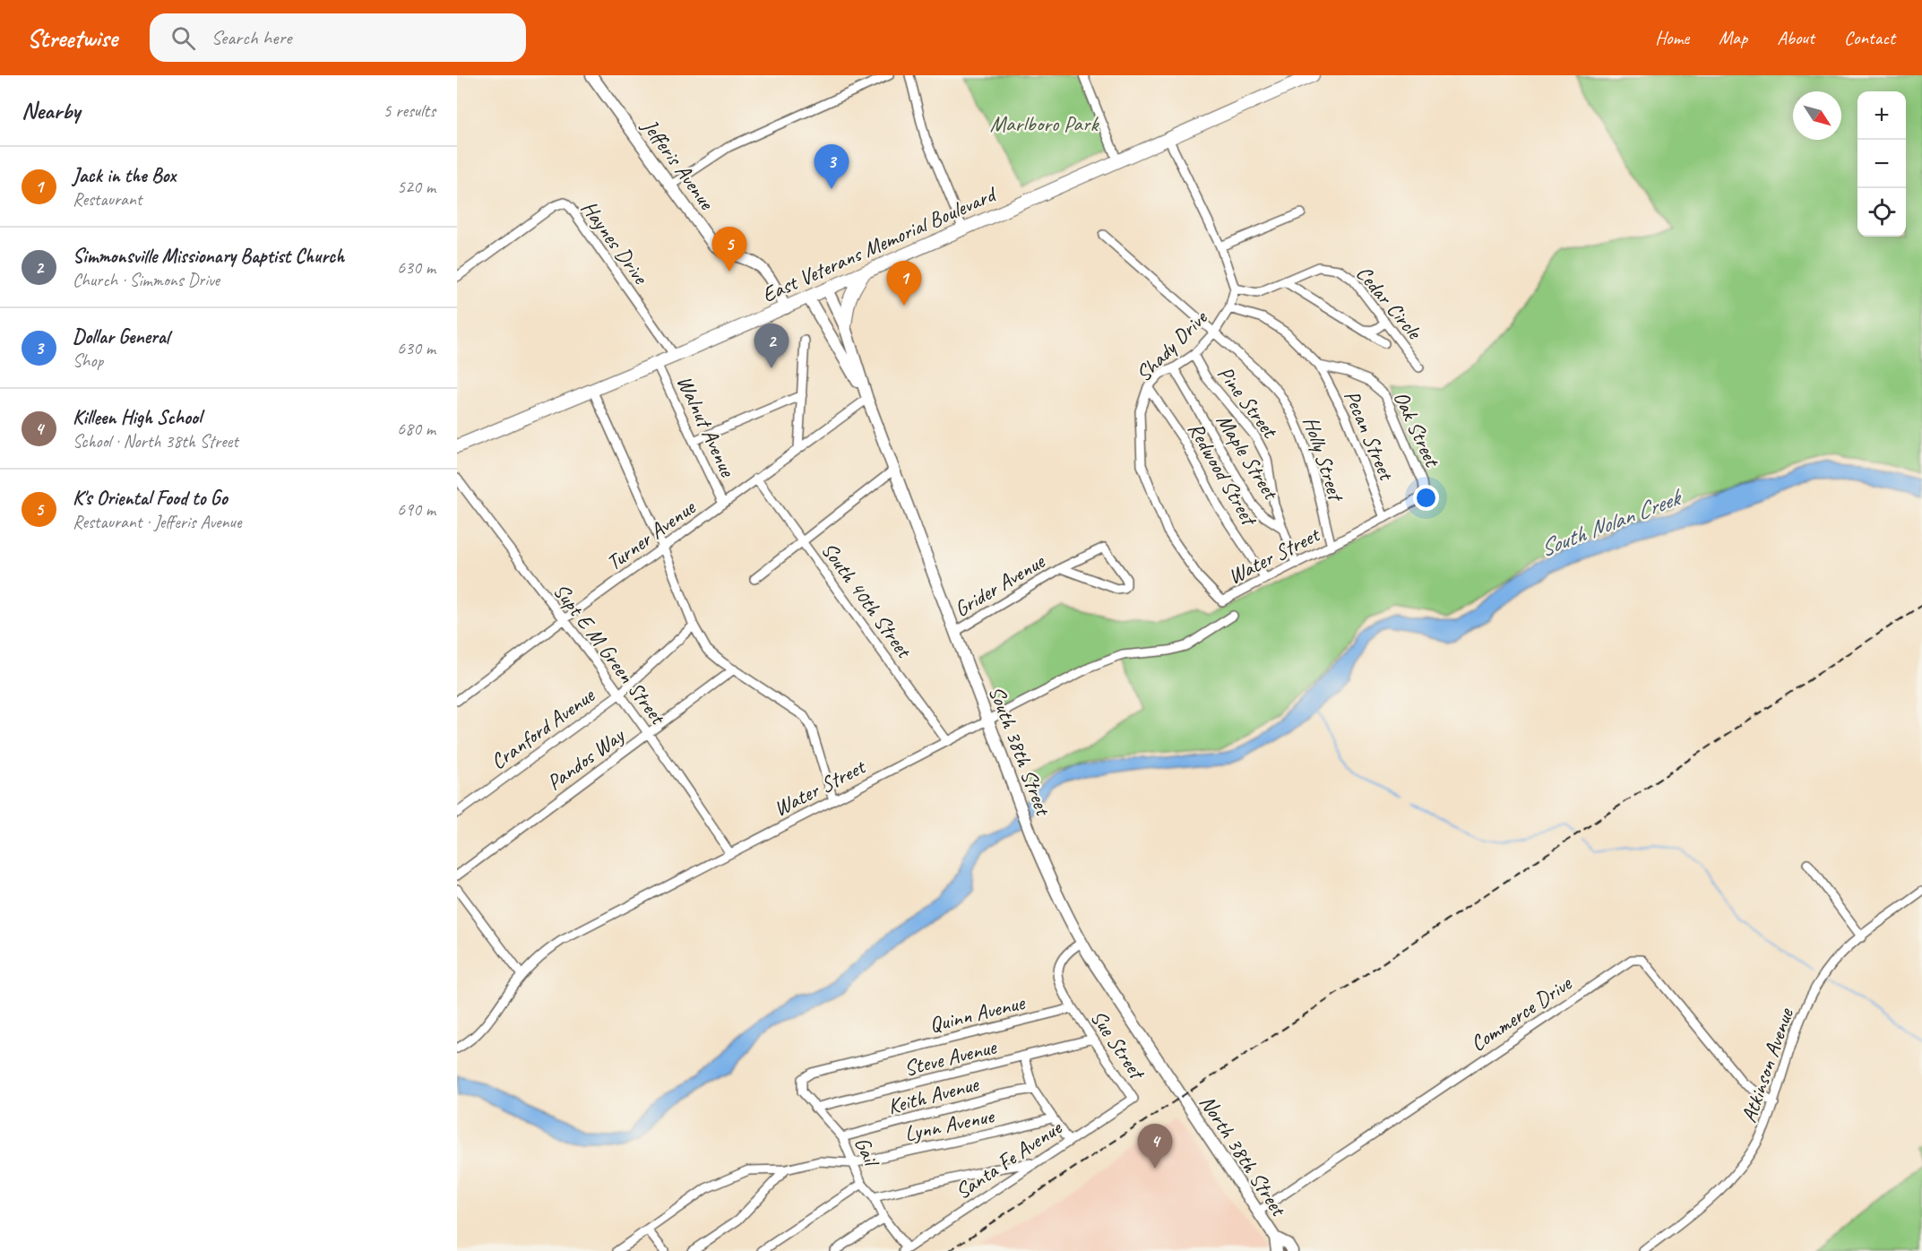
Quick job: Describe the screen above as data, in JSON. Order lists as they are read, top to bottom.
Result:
{
  "streets": {
    "main road": [
      "Jefferis Avenue",
      "East Veterans Memorial Boulevard",
      "South 38th Street",
      "North 38th Street"
    ],
    "street": [
      "Haynes Drive",
      "Cedar Circle",
      "Shady Drive",
      "Pine Street",
      "Walnut Avenue",
      "Oak Street",
      "Pecan Street",
      "Maple Street",
      "Holly Street",
      "Redwood Street",
      "Turner Avenue",
      "Water Street",
      "Grider Avenue",
      "South 40th Street",
      "Supt E M Green Street",
      "Cranford Avenue",
      "Pandos Way",
      "Quinn Avenue",
      "Commerce Drive",
      "Sue Street",
      "Steve Avenue",
      "Atkinson Avenue",
      "Keith Avenue",
      "Lynn Avenue",
      "Gail",
      "Santa Fe Avenue"
    ]
  },
  "crossings": [
    ["Jefferis Avenue", "East Veterans Memorial Boulevard"],
    ["Haynes Drive", "East Veterans Memorial Boulevard"],
    ["East Veterans Memorial Boulevard", "Walnut Avenue"],
    ["East Veterans Memorial Boulevard", "South 38th Street"],
    ["Cedar Circle", "Shady Drive"],
    ["Shady Drive", "Pine Street"],
    ["Shady Drive", "Maple Street"],
    ["Shady Drive", "Holly Street"],
    ["Shady Drive", "Redwood Street"],
    ["Shady Drive", "Water Street"],
    ["Pine Street", "Maple Street"],
    ["Pine Street", "Water Street"],
    ["Walnut Avenue", "Turner Avenue"],
    ["Oak Street", "Pecan Street"],
    ["Oak Street", "Water Street"],
    ["Pecan Street", "Water Street"],
    ["Holly Street", "Water Street"],
    ["Redwood Street", "Water Street"],
    ["Turner Avenue", "South 40th Street"],
    ["Turner Avenue", "Supt E M Green Street"],
    ["Turner Avenue", "South 38th Street"],
    ["Water Street", "South 40th Street"],
    ["Water Street", "Supt E M Green Street"],
    ["Water Street", "South 38th Street"],
    ["Grider Avenue", "South 38th Street"],
    ["Supt E M Green Street", "Cranford Avenue"],
    ["Supt E M Green Street", "Pandos Way"],
    ["South 38th Street", "North 38th Street"],
    ["Quinn Avenue", "Sue Street"],
    ["Quinn Avenue", "Gail"],
    ["Commerce Drive", "Atkinson Avenue"],
    ["Commerce Drive", "North 38th Street"],
    ["Sue Street", "Steve Avenue"],
    ["Sue Street", "Santa Fe Avenue"],
    ["Steve Avenue", "Gail"],
    ["Keith Avenue", "Gail"],
    ["Lynn Avenue", "Gail"],
    ["Gail", "Santa Fe Avenue"]
  ],
  "water": ["South Nolan Creek"],
  "parks": ["Marlboro Park"],
  "north": "bottom right",
  "page": {
    "header": "Streetwise",
    "search": "Search here",
    "nav": [
      "Home",
      "Map",
      "About",
      "Contact"
    ],
    "heading": ["Nearby", "5 results"],
    "map_buttons": ["+", "−"],
    "pins": [
      "3",
      "5",
      "1",
      "2",
      "4"
    ],
    "list": [
      {
        "mark": "1",
        "name": "Jack in the Box",
        "note": "Restaurant",
        "value": "520 m"
      },
      {
        "mark": "2",
        "name": "Simmonsville Missionary Baptist Church",
        "note": "Church · Simmons Drive",
        "value": "630 m"
      },
      {
        "mark": "3",
        "name": "Dollar General",
        "note": "Shop",
        "value": "630 m"
      },
      {
        "mark": "4",
        "name": "Killeen High School",
        "note": "School · North 38th Street",
        "value": "680 m"
      },
      {
        "mark": "5",
        "name": "K's Oriental Food to Go",
        "note": "Restaurant · Jefferis Avenue",
        "value": "690 m"
      }
    ]
  }
}
